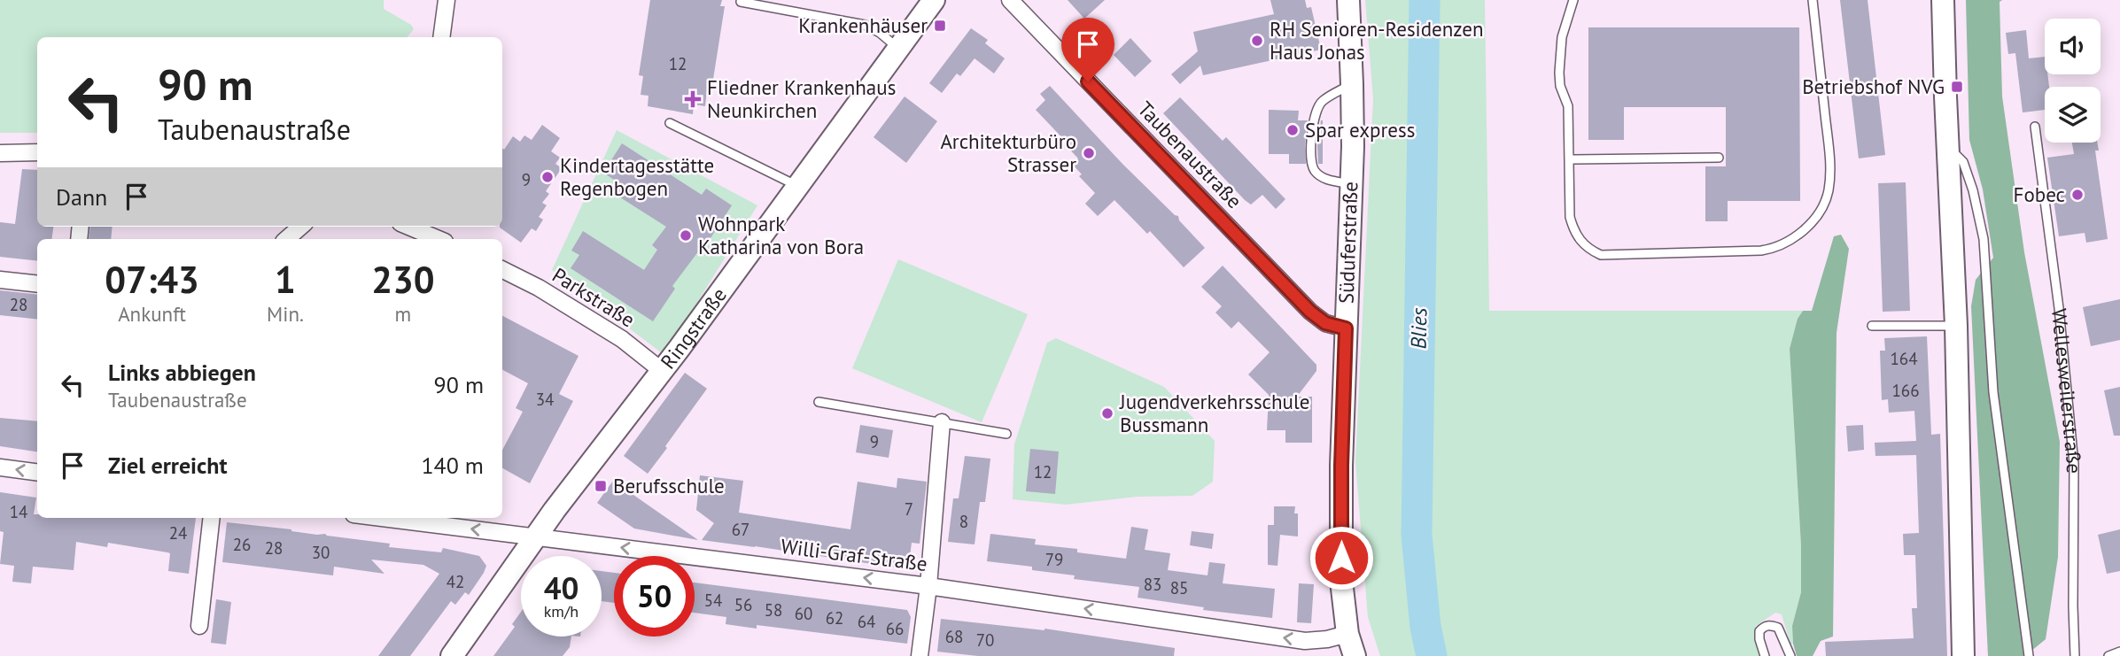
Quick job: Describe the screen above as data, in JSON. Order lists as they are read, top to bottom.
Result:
{
  "streets": {
    "street": [
      "Taubenaustraße",
      "Süduferstraße",
      "Parkstraße",
      "Ringstraße",
      "Willi-Graf-Straße"
    ],
    "lane": ["Wellesweilerstraße"]
  },
  "crossings": [
    ["Taubenaustraße", "Süduferstraße"],
    ["Süduferstraße", "Willi-Graf-Straße"],
    ["Parkstraße", "Ringstraße"],
    ["Ringstraße", "Willi-Graf-Straße"]
  ],
  "one_way": ["Willi-Graf-Straße"],
  "water": ["Blies"],
  "places": {
    "transit": ["Krankenhäuser", "Betriebshof NVG", "Berufsschule"],
    "other": [
      "RH Senioren-Residenzen Haus Jonas",
      "Spar express",
      "Architekturbüro Strasser",
      "Kindertagesstätte Regenbogen",
      "Fobec",
      "Wohnpark Katharina von Bora",
      "Jugendverkehrsschule Bussmann"
    ],
    "health": ["Fliedner Krankenhaus Neunkirchen"]
  },
  "house_numbers": [
    "12",
    "9",
    "28",
    "164",
    "166",
    "34",
    "9",
    "12",
    "7",
    "14",
    "8",
    "67",
    "24",
    "26",
    "28",
    "30",
    "79",
    "42",
    "83",
    "85",
    "54",
    "56",
    "58",
    "60",
    "62",
    "64",
    "66",
    "68",
    "70"
  ],
  "page": {
    "turn": ["90 m", "Taubenaustraße"],
    "then": "Dann",
    "eta": [
      "07:43",
      "Ankunft",
      "1",
      "Min.",
      "230",
      "m"
    ],
    "list": [
      {
        "name": "Links abbiegen",
        "note": "Taubenaustraße",
        "value": "90 m"
      },
      {
        "name": "Ziel erreicht",
        "value": "140 m"
      }
    ],
    "speed": "40 km/h",
    "limit": "50"
  }
}
